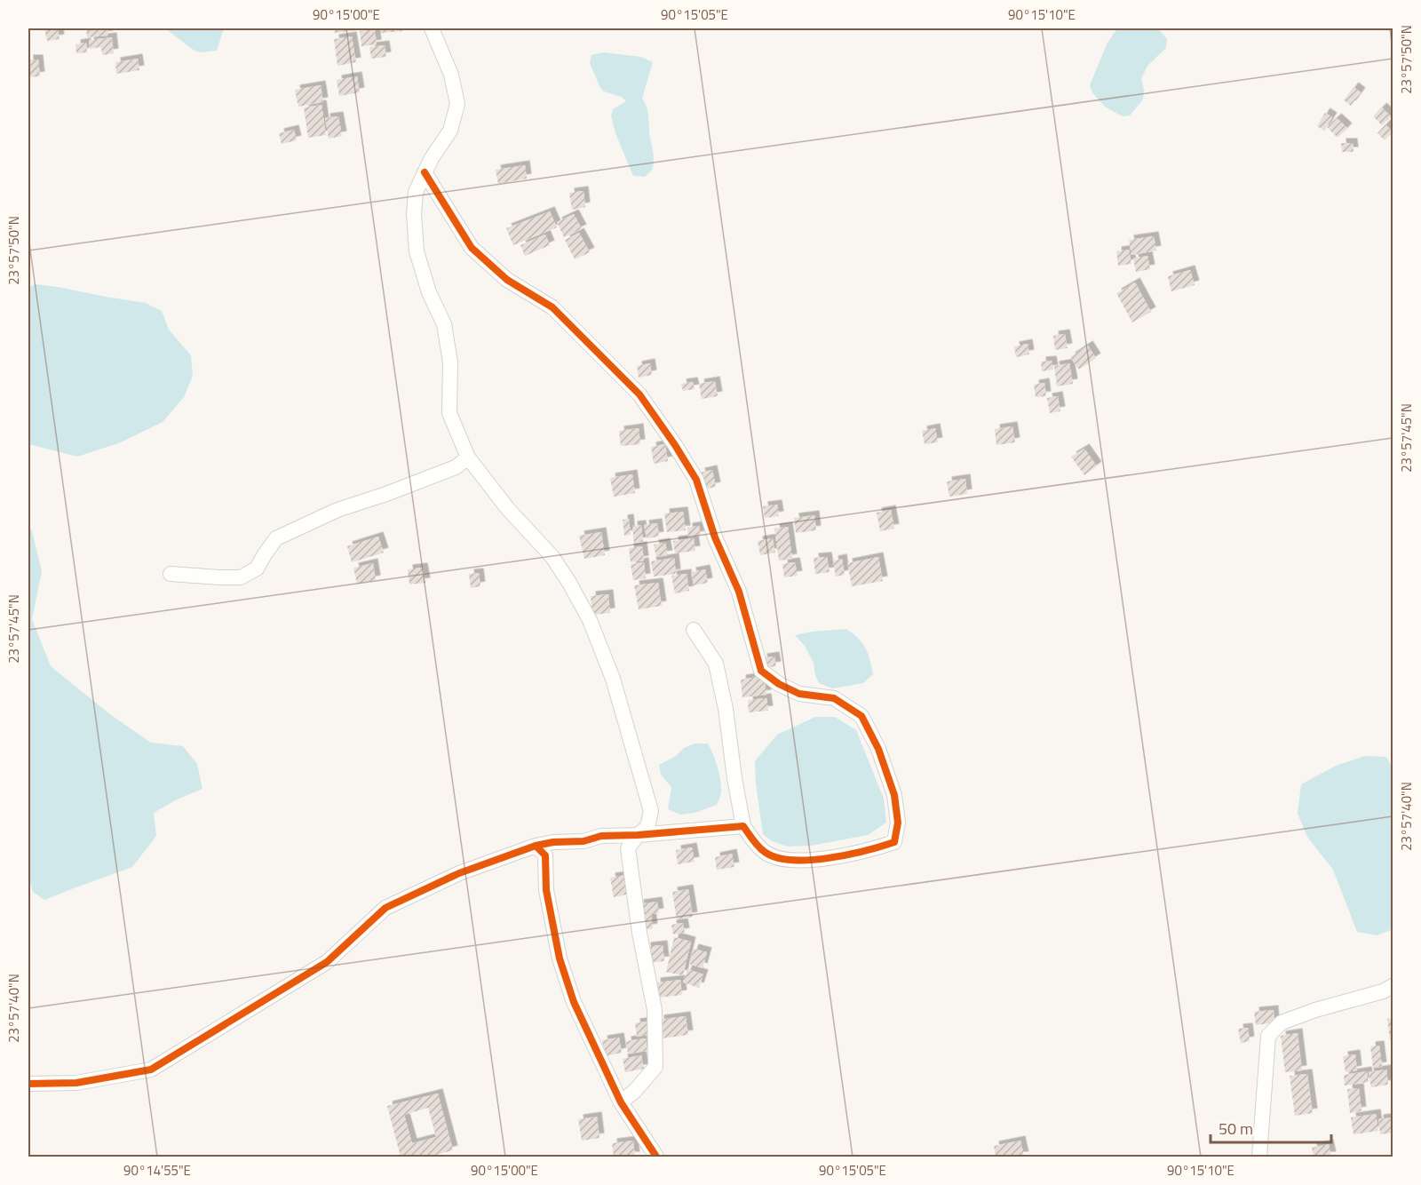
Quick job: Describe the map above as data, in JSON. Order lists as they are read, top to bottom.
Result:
{
  "scale_bar": "50 m",
  "coordinates": [
    "90°15'00\"E",
    "90°15'05\"E",
    "90°15'10\"E",
    "23°57'50\"N",
    "23°57'45\"N",
    "23°57'40\"N",
    "90°14'55\"E"
  ]
}
